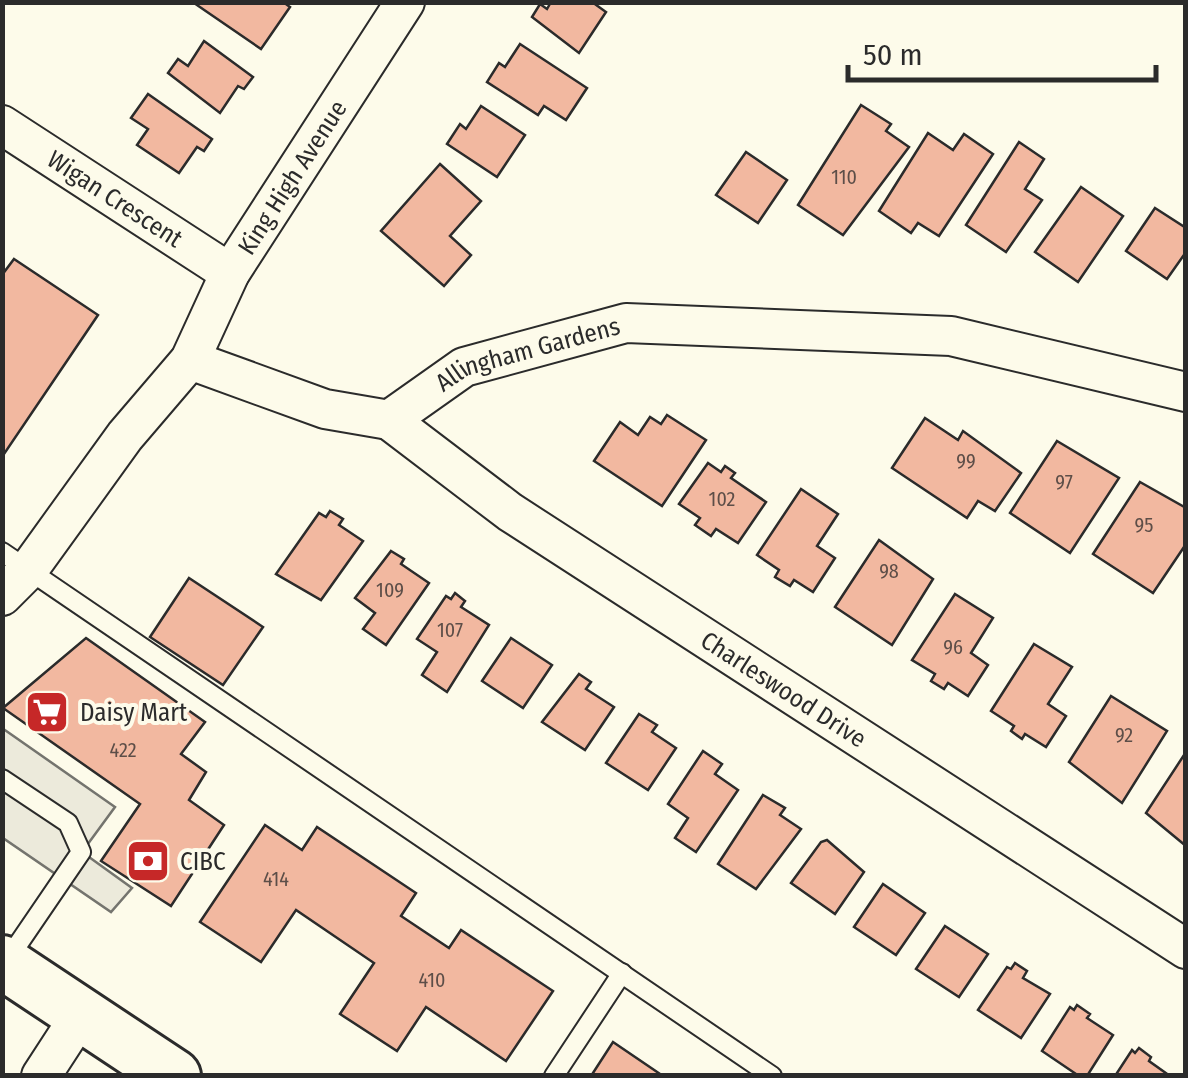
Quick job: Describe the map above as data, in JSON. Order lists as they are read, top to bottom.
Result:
{
  "streets": {
    "street": [
      "King High Avenue",
      "Wigan Crescent",
      "Allingham Gardens",
      "Charleswood Drive"
    ]
  },
  "crossings": [
    ["King High Avenue", "Wigan Crescent"],
    ["Allingham Gardens", "Charleswood Drive"]
  ],
  "places": {
    "supermarket": ["Daisy Mart"],
    "bank": ["CIBC"]
  },
  "house_numbers": [
    "110",
    "99",
    "97",
    "102",
    "95",
    "98",
    "109",
    "107",
    "96",
    "92",
    "422",
    "414",
    "410"
  ],
  "scale_bar": "50 m"
}
